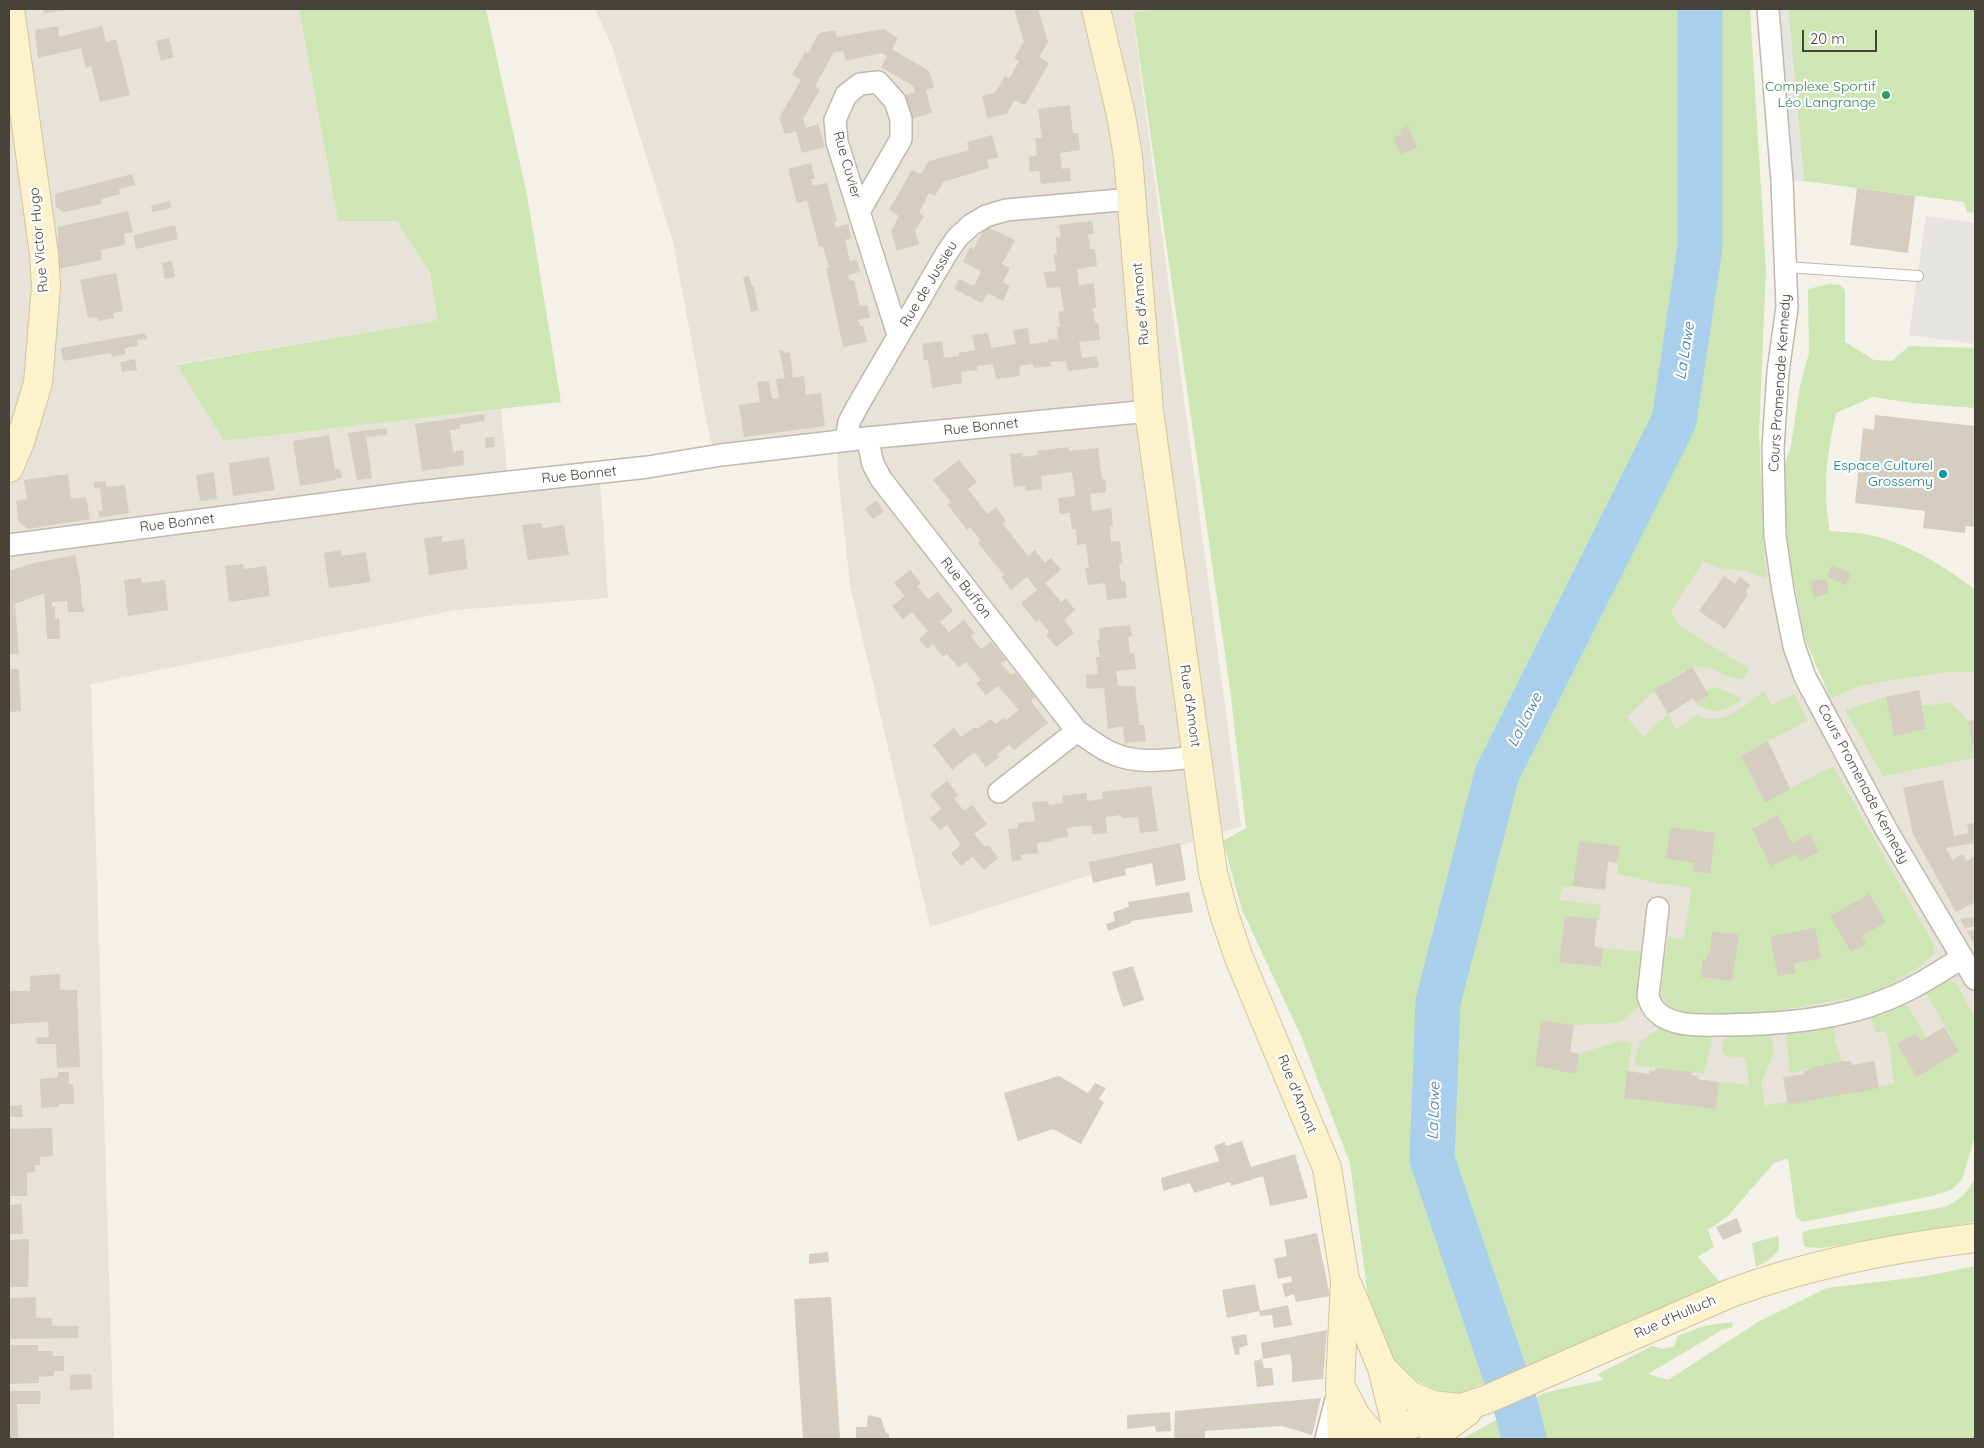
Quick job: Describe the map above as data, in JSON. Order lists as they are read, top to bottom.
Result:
{
  "streets": {
    "street": [
      "Rue Cuvier",
      "Rue Victor Hugo",
      "Rue de Jussieu",
      "Rue d'Amont",
      "Cours Promenade Kennedy",
      "Rue Bonnet",
      "Rue Buffon",
      "Rue d'Hulluch"
    ]
  },
  "crossings": [
    ["Rue Cuvier", "Rue de Jussieu"],
    ["Rue de Jussieu", "Rue d'Amont"],
    ["Rue de Jussieu", "Rue Bonnet"],
    ["Rue d'Amont", "Rue Bonnet"],
    ["Rue d'Amont", "Rue Buffon"],
    ["Rue Bonnet", "Rue Buffon"]
  ],
  "water": ["La Lawe"],
  "places": ["Complexe Sportif Léo Langrange", "Espace Culturel Grossemy"],
  "scale_bar": "20 m"
}
